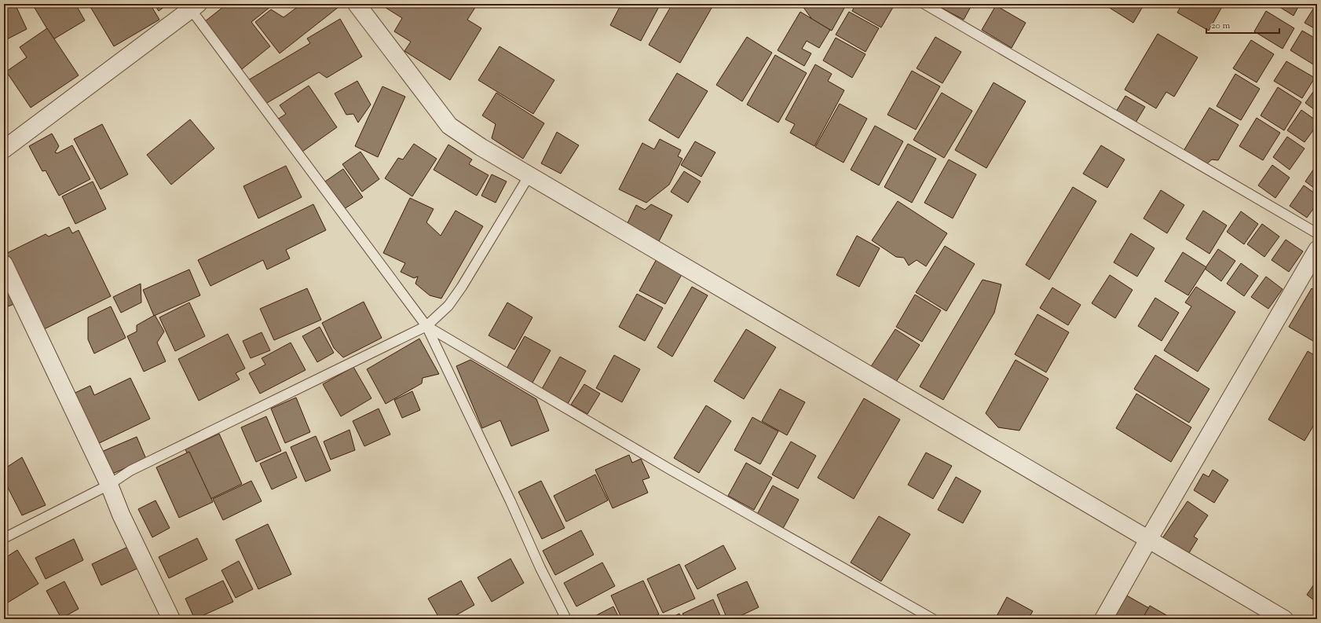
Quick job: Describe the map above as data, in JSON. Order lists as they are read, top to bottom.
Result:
{
  "scale_bar": "20 m"
}
